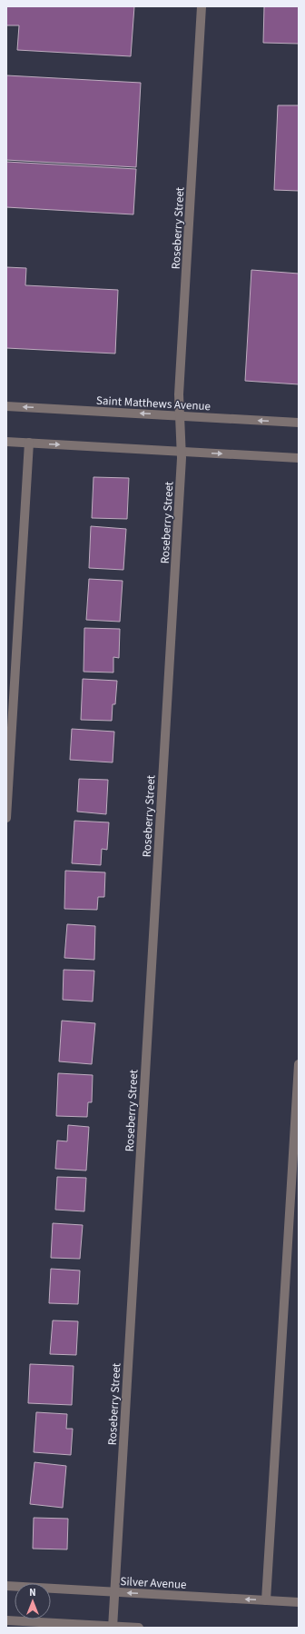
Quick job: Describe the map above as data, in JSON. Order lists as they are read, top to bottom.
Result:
{
  "streets": {
    "street": ["Roseberry Street", "Saint Matthews Avenue", "Silver Avenue"]
  },
  "crossings": [
    ["Roseberry Street", "Saint Matthews Avenue"],
    ["Roseberry Street", "Silver Avenue"]
  ],
  "one_way": ["Silver Avenue"],
  "north": "top"
}
